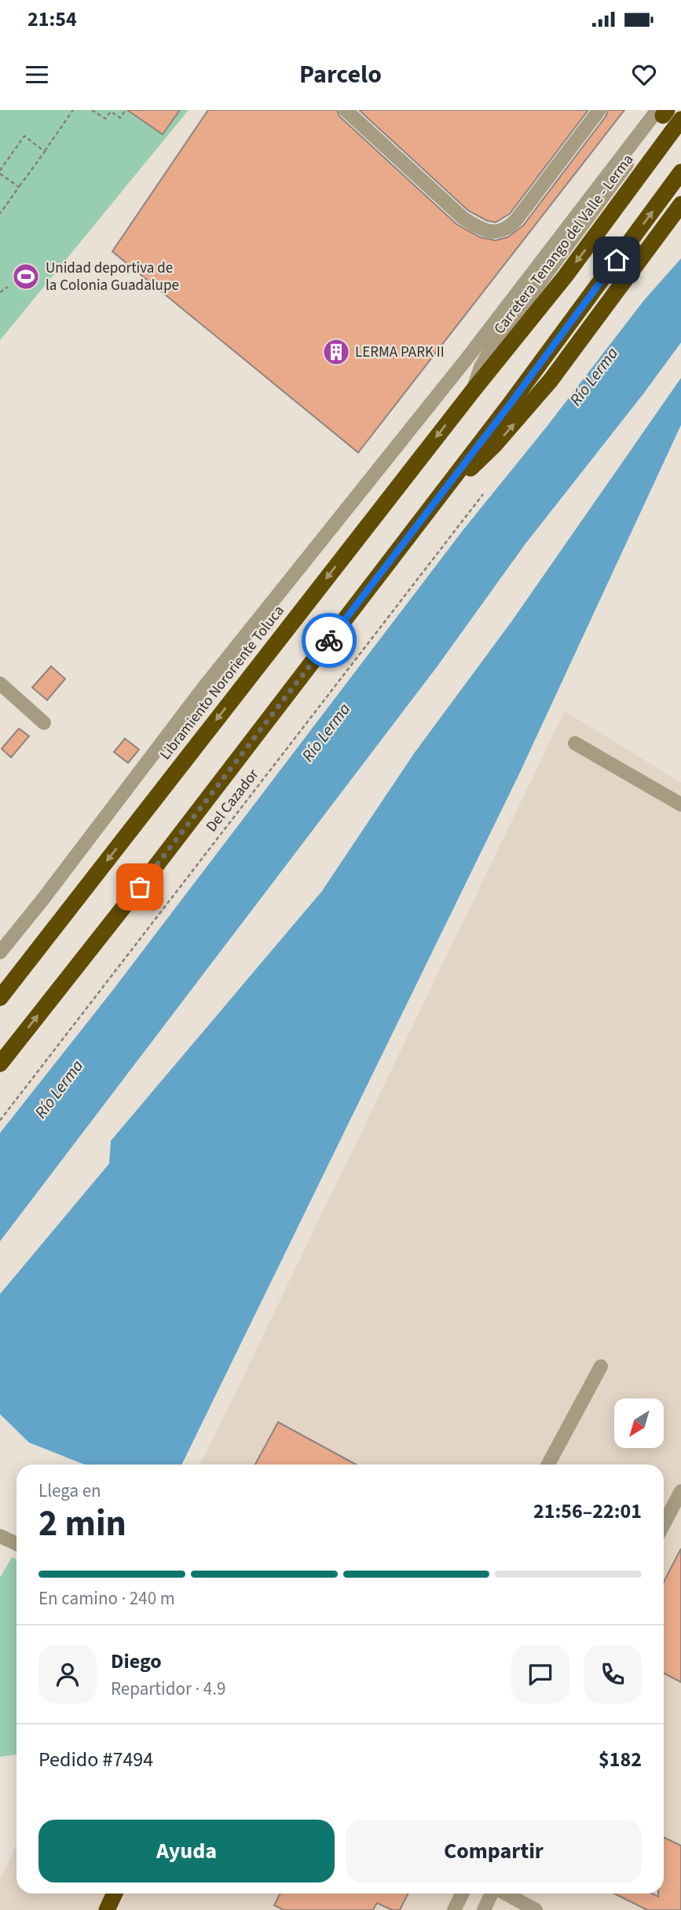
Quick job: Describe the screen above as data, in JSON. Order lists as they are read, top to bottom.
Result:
{
  "streets": {
    "highway": ["Carretera Tenango del Valle - Lerma", "Libramiento Nororiente Toluca"],
    "path": ["Del Cazador"]
  },
  "crossings": [
    ["Carretera Tenango del Valle - Lerma", "Libramiento Nororiente Toluca"]
  ],
  "water": ["Río Lerma"],
  "places": {
    "sports": ["Unidad deportiva de la Colonia Guadalupe"],
    "building": ["LERMA PARK II"]
  },
  "north": "bottom left",
  "page": {
    "status": "21:54",
    "header": "Parcelo",
    "heading": ["2 min", "Llega en", "21:56–22:01"],
    "panel": [
      "Diego",
      "Repartidor · 4.9",
      "Pedido #7494",
      "$182"
    ],
    "bar": "En camino · 240 m",
    "buttons": ["Ayuda", "Compartir"]
  }
}
